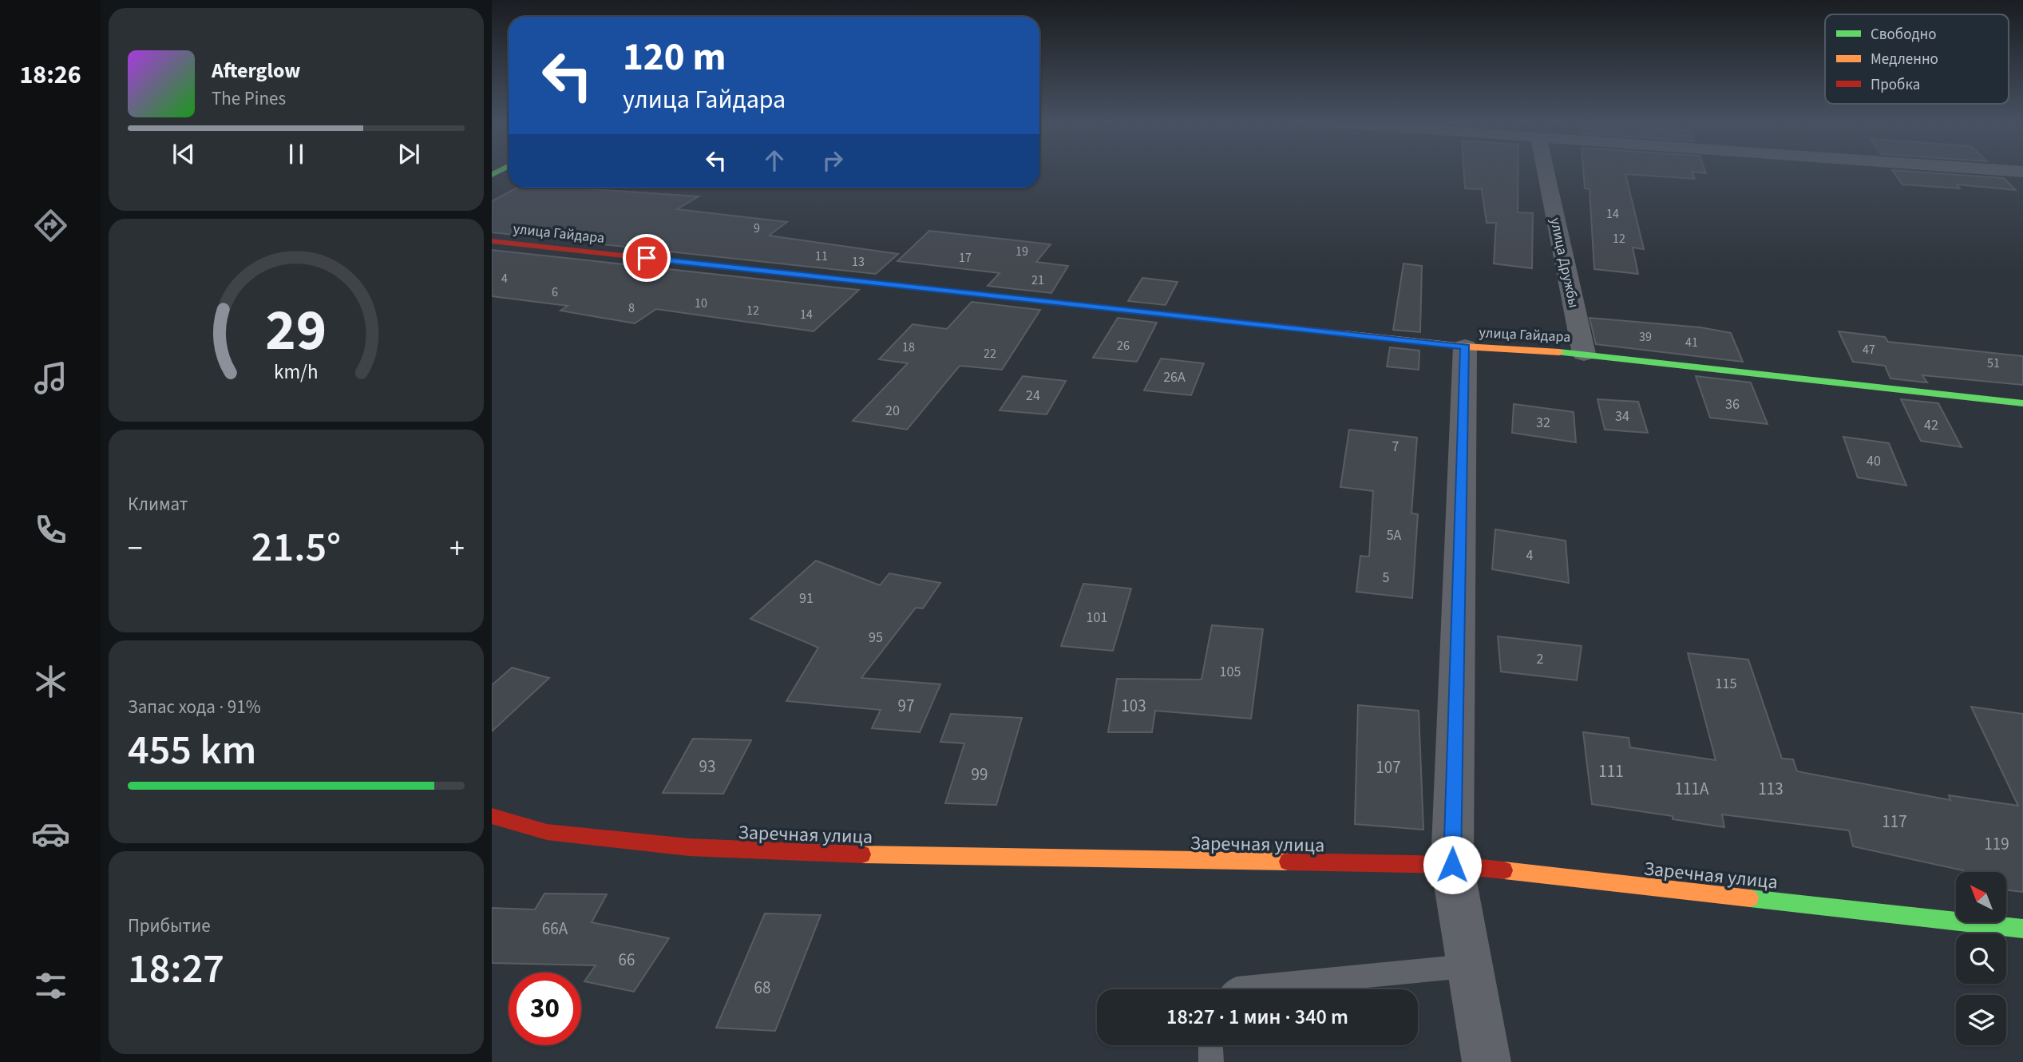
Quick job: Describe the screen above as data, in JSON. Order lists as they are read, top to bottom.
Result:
{
  "streets": {
    "street": ["улица Гайдара", "улица Дружбы", "Заречная улица"]
  },
  "crossings": [
    ["улица Гайдара", "улица Дружбы"]
  ],
  "house_numbers": [
    "14",
    "9",
    "12",
    "19",
    "11",
    "17",
    "13",
    "4",
    "21",
    "6",
    "10",
    "8",
    "12",
    "14",
    "39",
    "41",
    "26",
    "18",
    "47",
    "22",
    "51",
    "26А",
    "24",
    "36",
    "20",
    "34",
    "32",
    "42",
    "7",
    "40",
    "5А",
    "4",
    "5",
    "91",
    "101",
    "95",
    "2",
    "105",
    "115",
    "97",
    "103",
    "93",
    "107",
    "111",
    "99",
    "111А",
    "113",
    "117",
    "119",
    "66А",
    "66",
    "68"
  ],
  "legend": ["Свободно", "Медленно", "Пробка"],
  "north": "top left",
  "page": {
    "tabs": "18:26",
    "turn": ["120 m", "улица Гайдара"],
    "song": ["Afterglow", "The Pines"],
    "tile": [
      "Климат",
      ["Запас хода · 91%", "455 km"],
      ["Прибытие", "18:27"]
    ],
    "heat": ["−", "21.5°", "+"],
    "limit": "30",
    "trip": "18:27 · 1 мин · 340 m",
    "gauge": ["29", "km/h"]
  }
}
